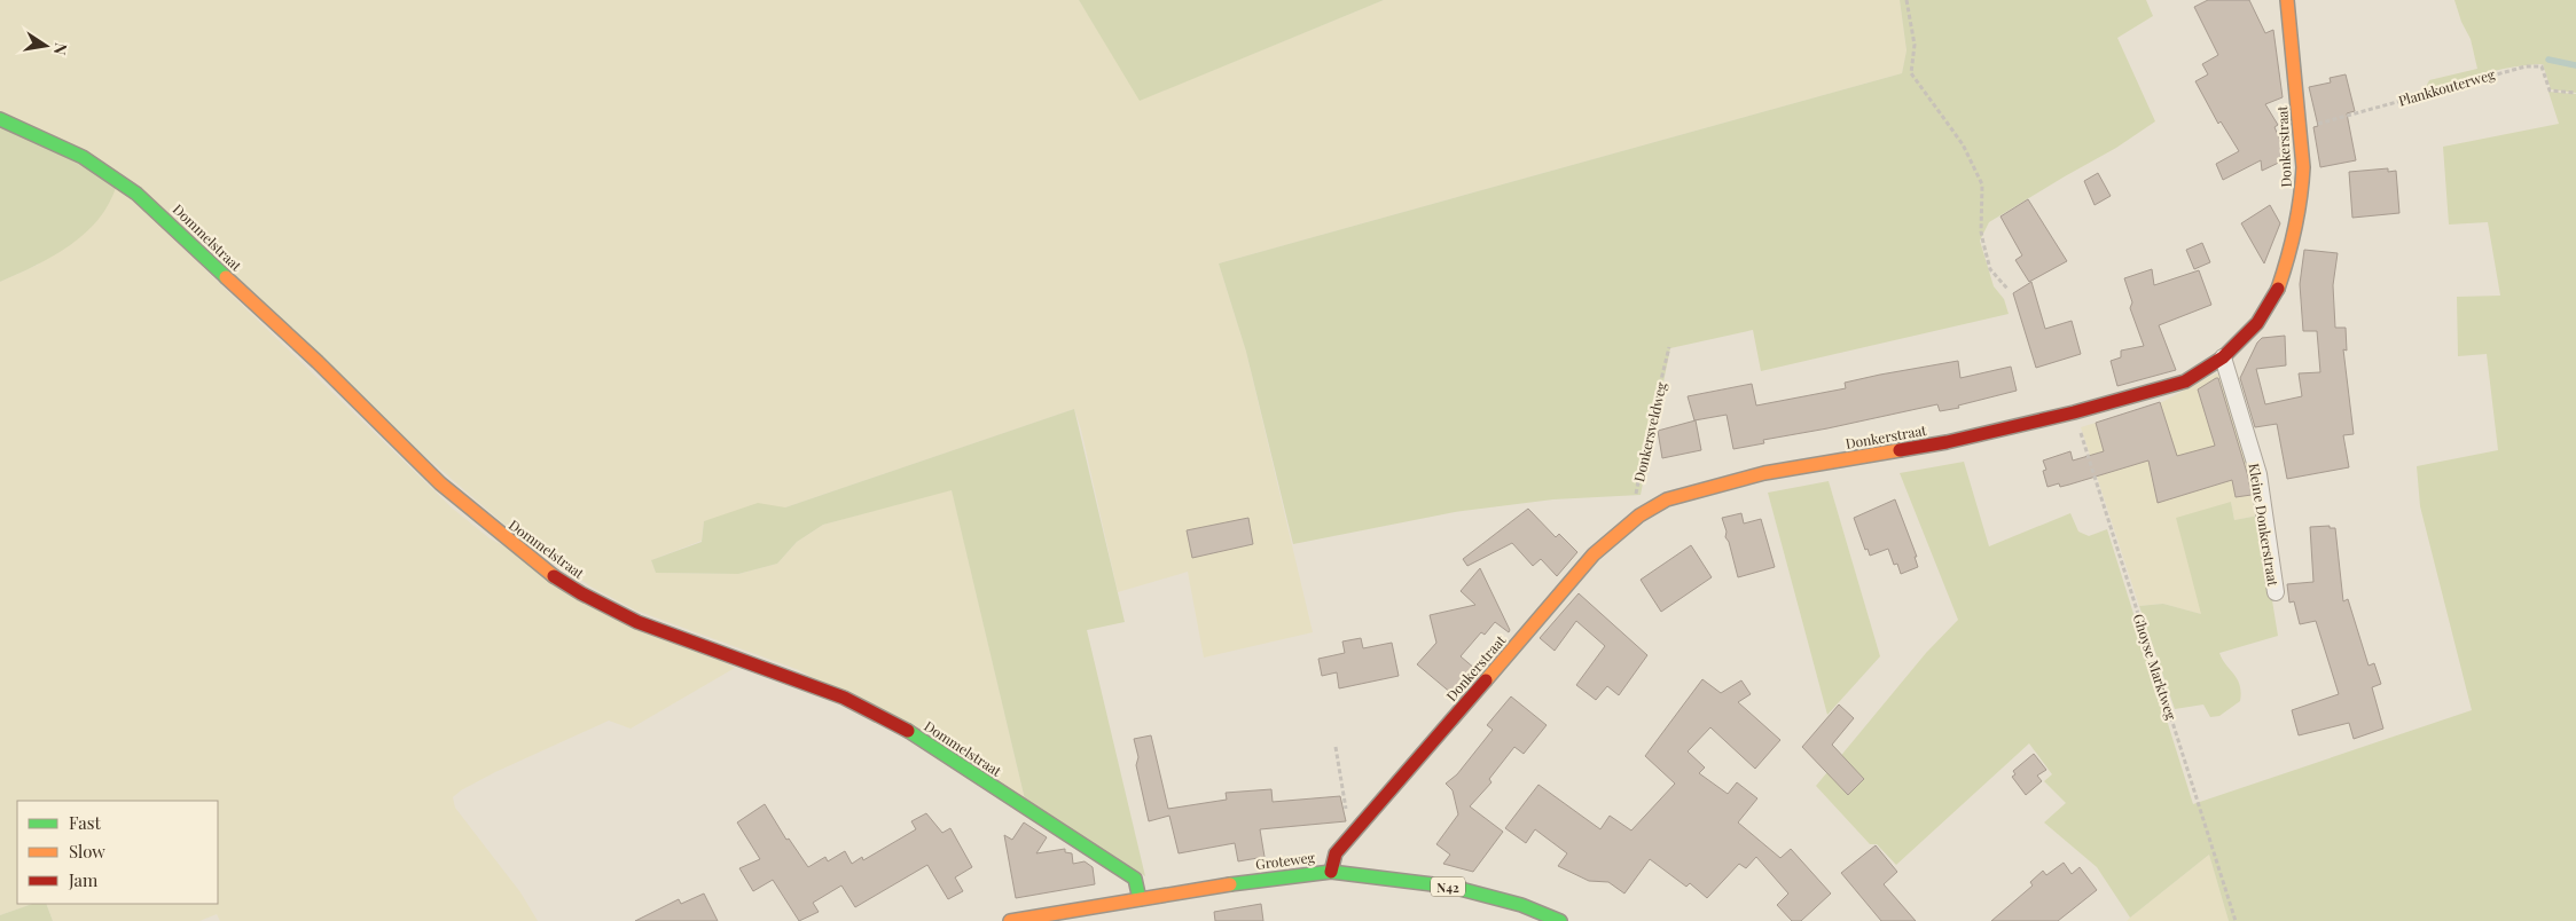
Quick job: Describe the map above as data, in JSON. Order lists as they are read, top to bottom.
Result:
{
  "streets": {
    "street": [
      "Donkerstraat",
      "Dommelstraat",
      "Kleine Donkerstraat",
      "Groteweg",
      "N42"
    ],
    "path": ["Plankkouterweg", "Donkersveldweg", "Ghoyse Marktweg"]
  },
  "crossings": [
    ["Plankkouterweg", "Donkerstraat"],
    ["Donkerstraat", "Donkersveldweg"],
    ["Donkerstraat", "Kleine Donkerstraat"],
    ["Donkerstraat", "Ghoyse Marktweg"],
    ["Donkerstraat", "Groteweg"],
    ["Dommelstraat", "Groteweg"]
  ],
  "legend": ["Fast", "Slow", "Jam"],
  "north": "right"
}
